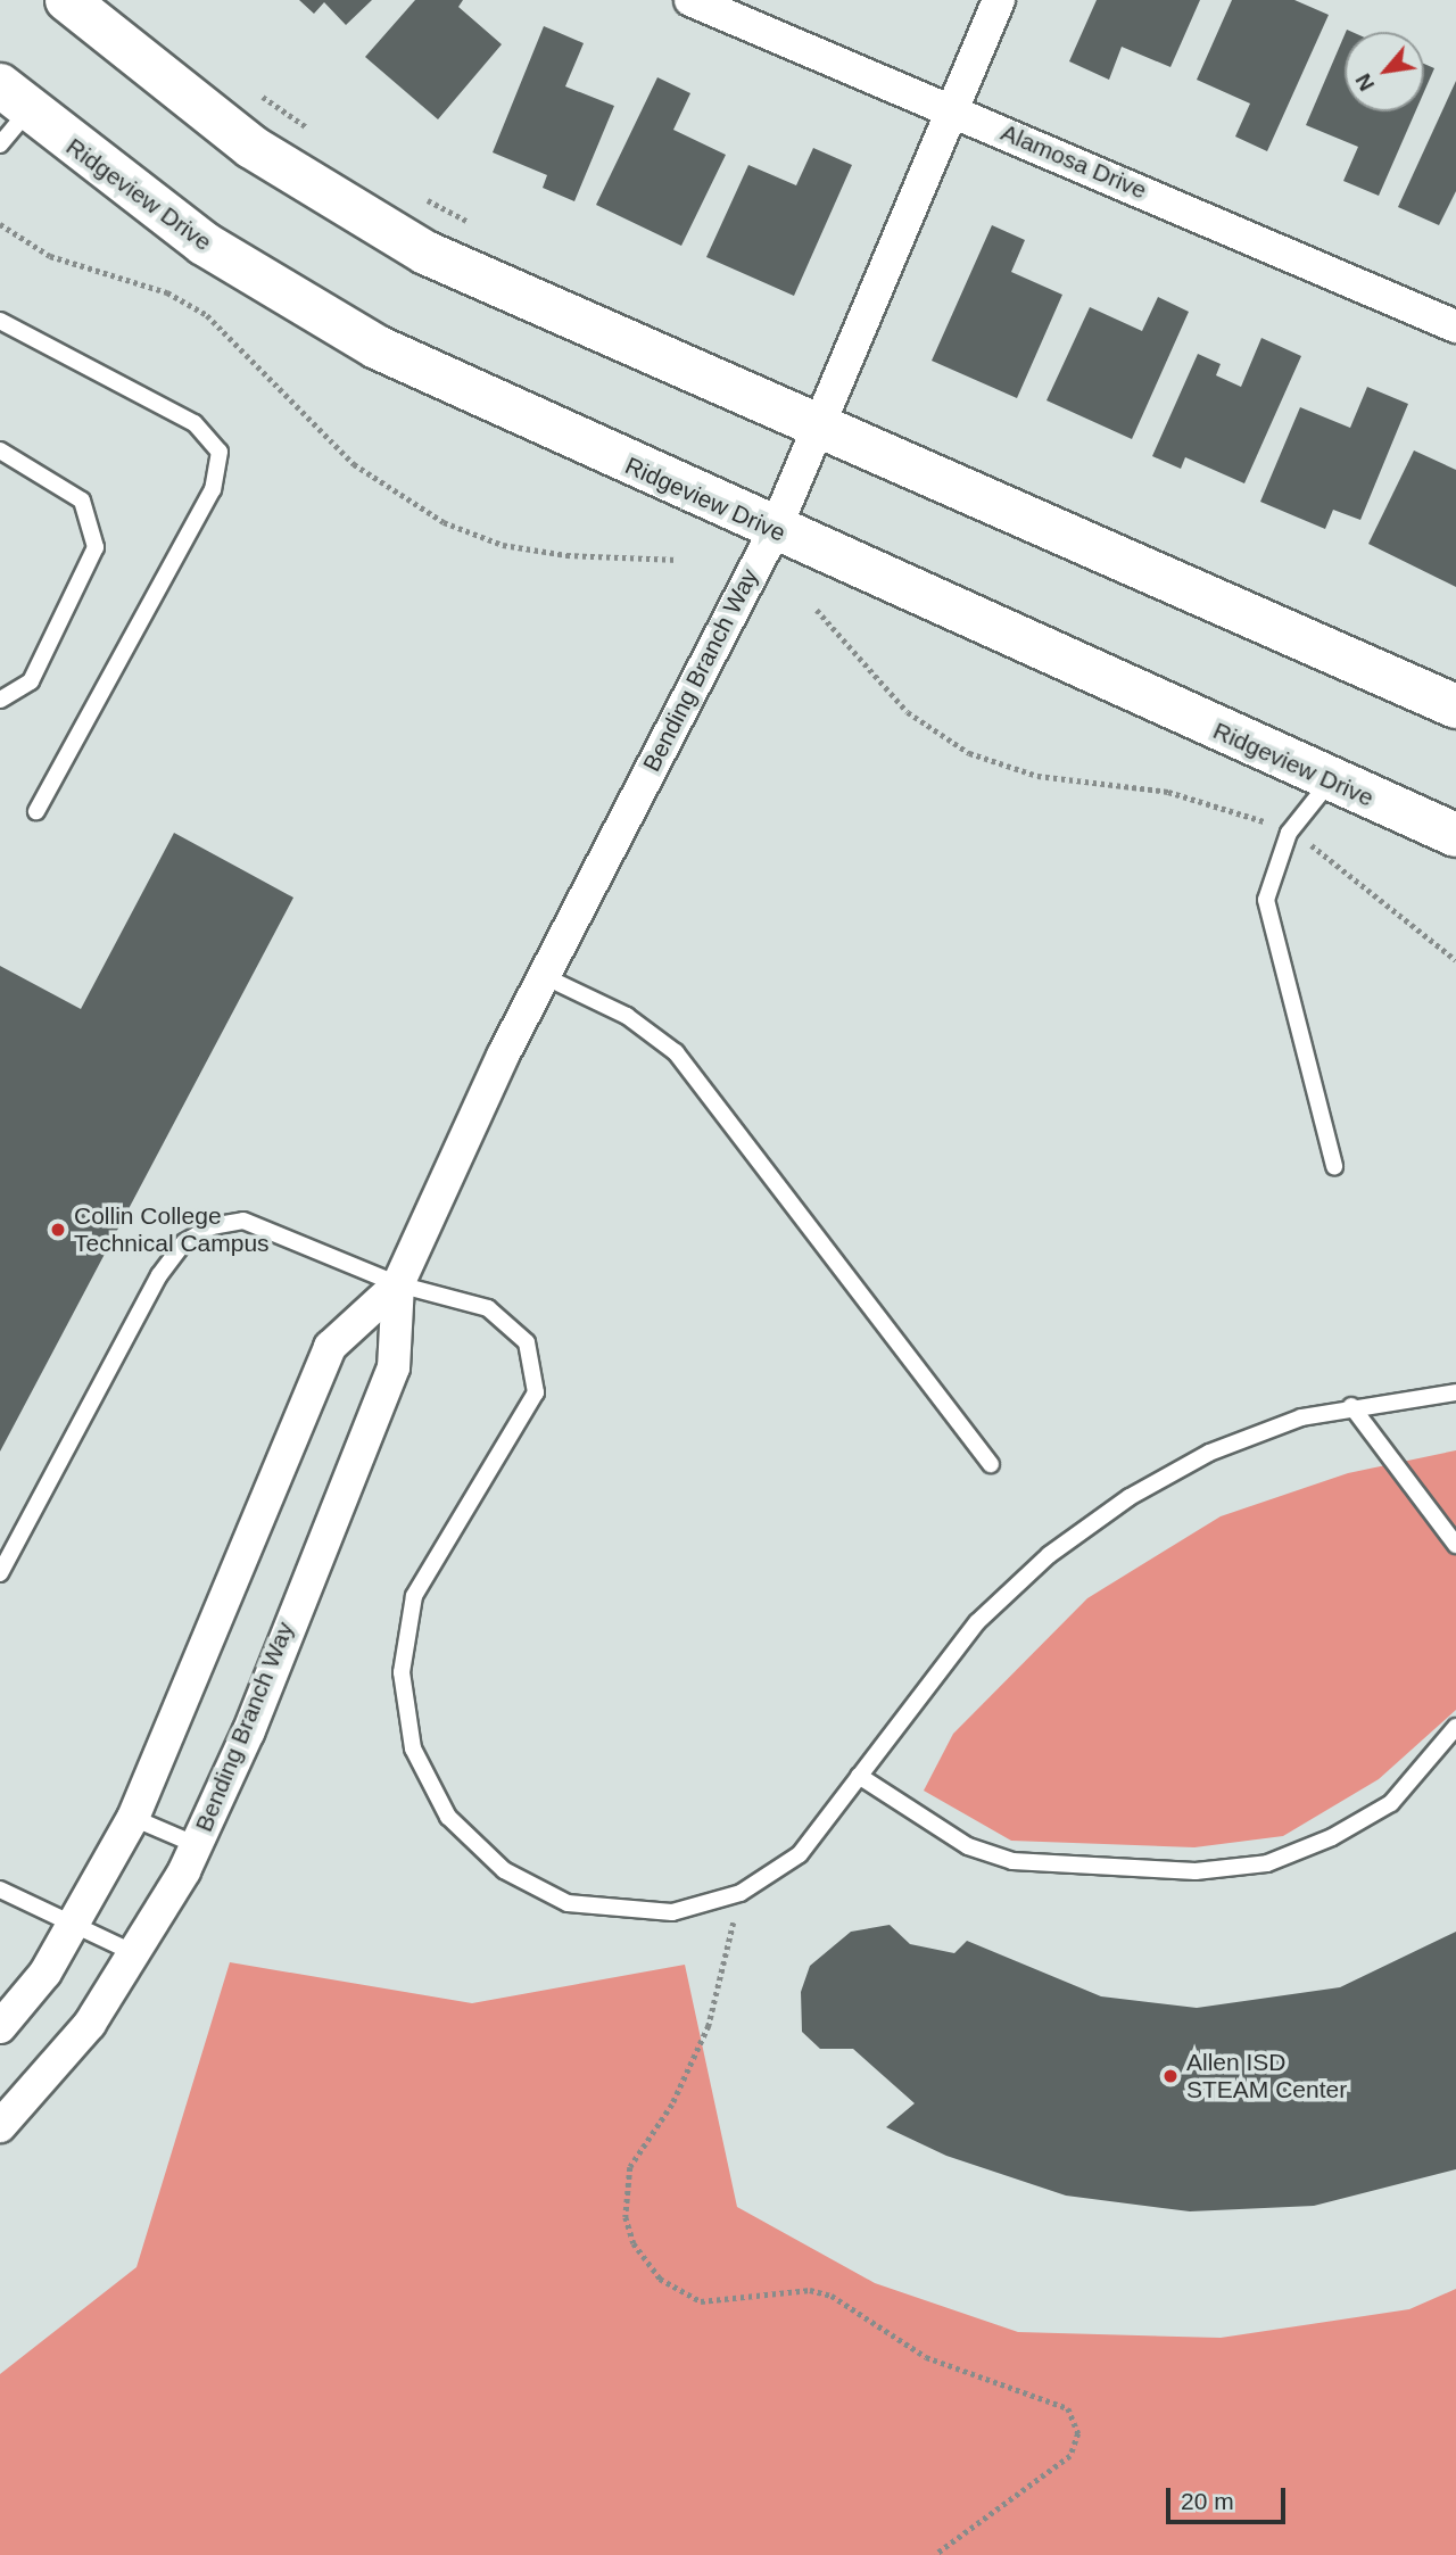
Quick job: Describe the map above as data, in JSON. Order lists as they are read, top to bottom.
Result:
{
  "streets": {
    "main road": ["Ridgeview Drive"],
    "street": ["Alamosa Drive", "Bending Branch Way"]
  },
  "crossings": [
    ["Alamosa Drive", "Bending Branch Way"],
    ["Ridgeview Drive", "Bending Branch Way"]
  ],
  "places": ["Collin College Technical Campus", "Allen ISD STEAM Center"],
  "scale_bar": "20 m",
  "north": "bottom left"
}
